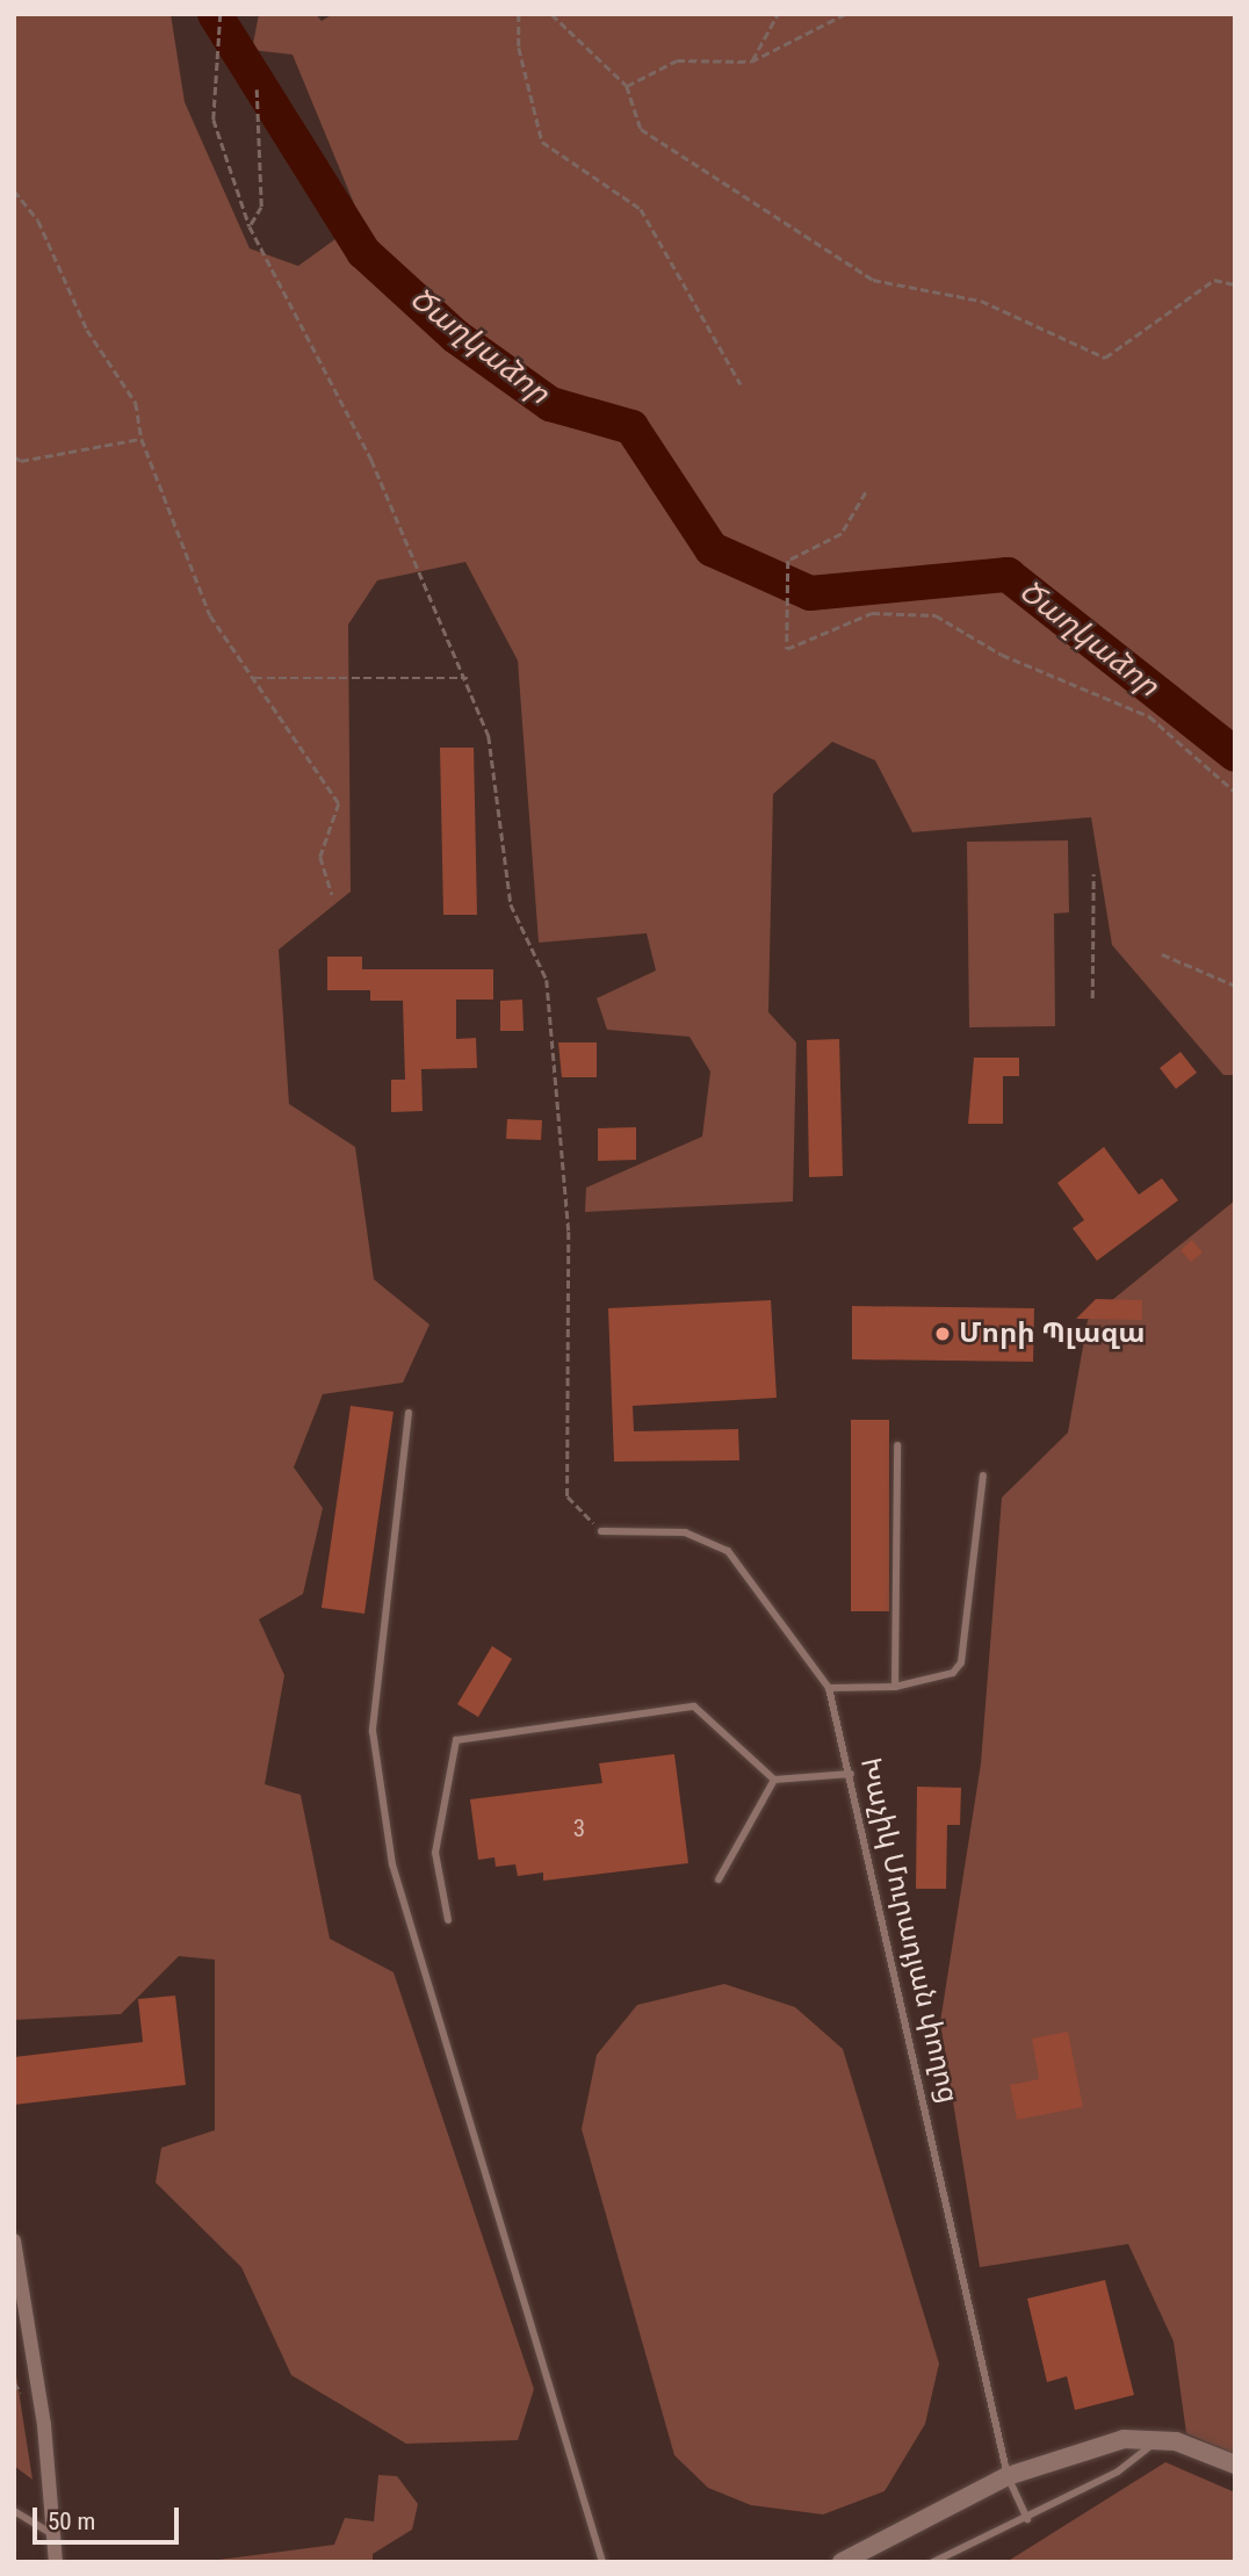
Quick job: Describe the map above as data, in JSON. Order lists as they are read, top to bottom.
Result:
{
  "streets": {
    "lane": ["Խաչիկ Մուրադյան փողոց"]
  },
  "water": ["Ծաղկաձոր"],
  "places": ["Մորի Պլազա"],
  "house_numbers": ["3"],
  "scale_bar": "50 m"
}
